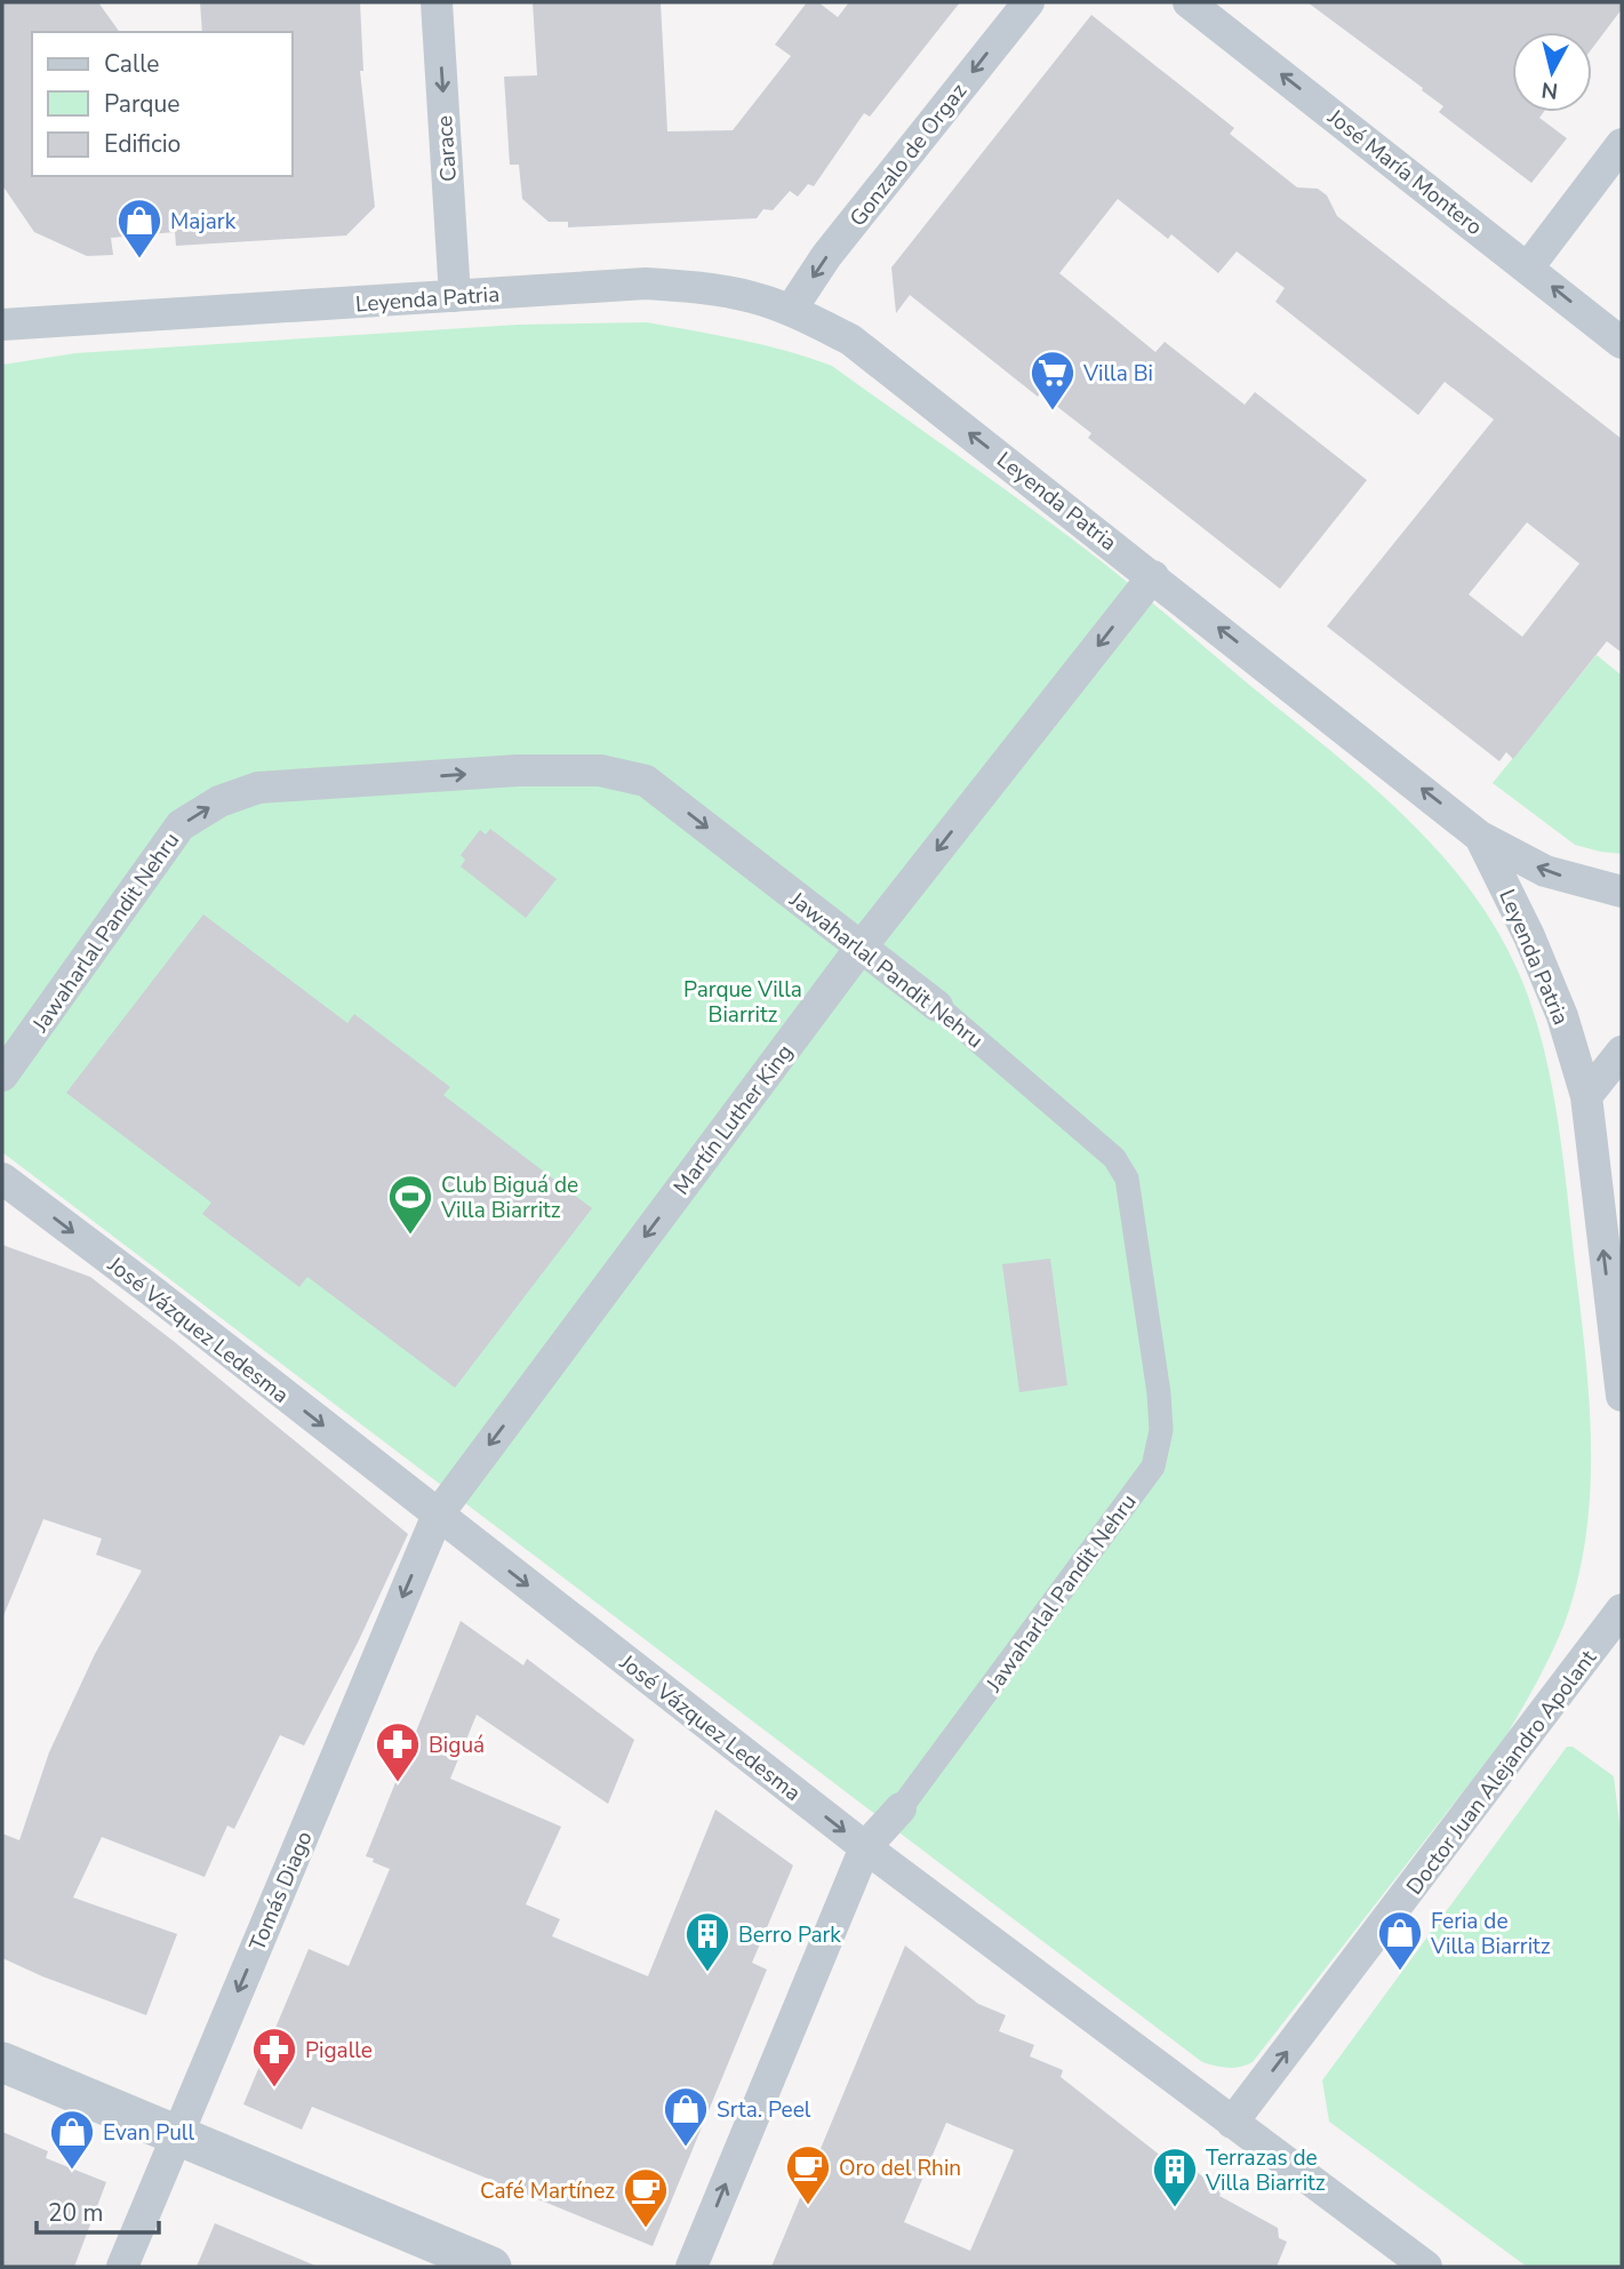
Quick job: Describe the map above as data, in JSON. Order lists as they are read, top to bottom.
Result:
{
  "streets": {
    "street": [
      "Carace",
      "Gonzalo de Orgaz",
      "José María Montero",
      "Leyenda Patria",
      "Jawaharlal Pandit Nehru",
      "Martín Luther King",
      "José Vázquez Ledesma",
      "Doctor Juan Alejandro Apolant",
      "Tomás Diago"
    ]
  },
  "crossings": [
    ["Carace", "Leyenda Patria"],
    ["Gonzalo de Orgaz", "Leyenda Patria"],
    ["Leyenda Patria", "Martín Luther King"],
    ["Jawaharlal Pandit Nehru", "Martín Luther King"],
    ["Jawaharlal Pandit Nehru", "José Vázquez Ledesma"],
    ["Martín Luther King", "José Vázquez Ledesma"],
    ["Martín Luther King", "Tomás Diago"],
    ["José Vázquez Ledesma", "Doctor Juan Alejandro Apolant"],
    ["José Vázquez Ledesma", "Tomás Diago"]
  ],
  "one_way": [
    "Carace",
    "Gonzalo de Orgaz",
    "José María Montero",
    "Leyenda Patria",
    "Martín Luther King",
    "José Vázquez Ledesma",
    "Doctor Juan Alejandro Apolant",
    "Tomás Diago"
  ],
  "parks": ["Parque Villa Biarritz"],
  "places": {
    "shop": [
      "Majark",
      "Feria de Villa Biarritz",
      "Srta. Peel",
      "Evan Pull"
    ],
    "supermarket": ["Villa Bi"],
    "sports": ["Club Biguá de Villa Biarritz"],
    "pharmacy": ["Biguá", "Pigalle"],
    "building": ["Berro Park", "Terrazas de Villa Biarritz"],
    "cafe": ["Oro del Rhin", "Café Martínez"]
  },
  "legend": ["Calle", "Parque", "Edificio"],
  "scale_bar": "20 m",
  "north": "bottom"
}
